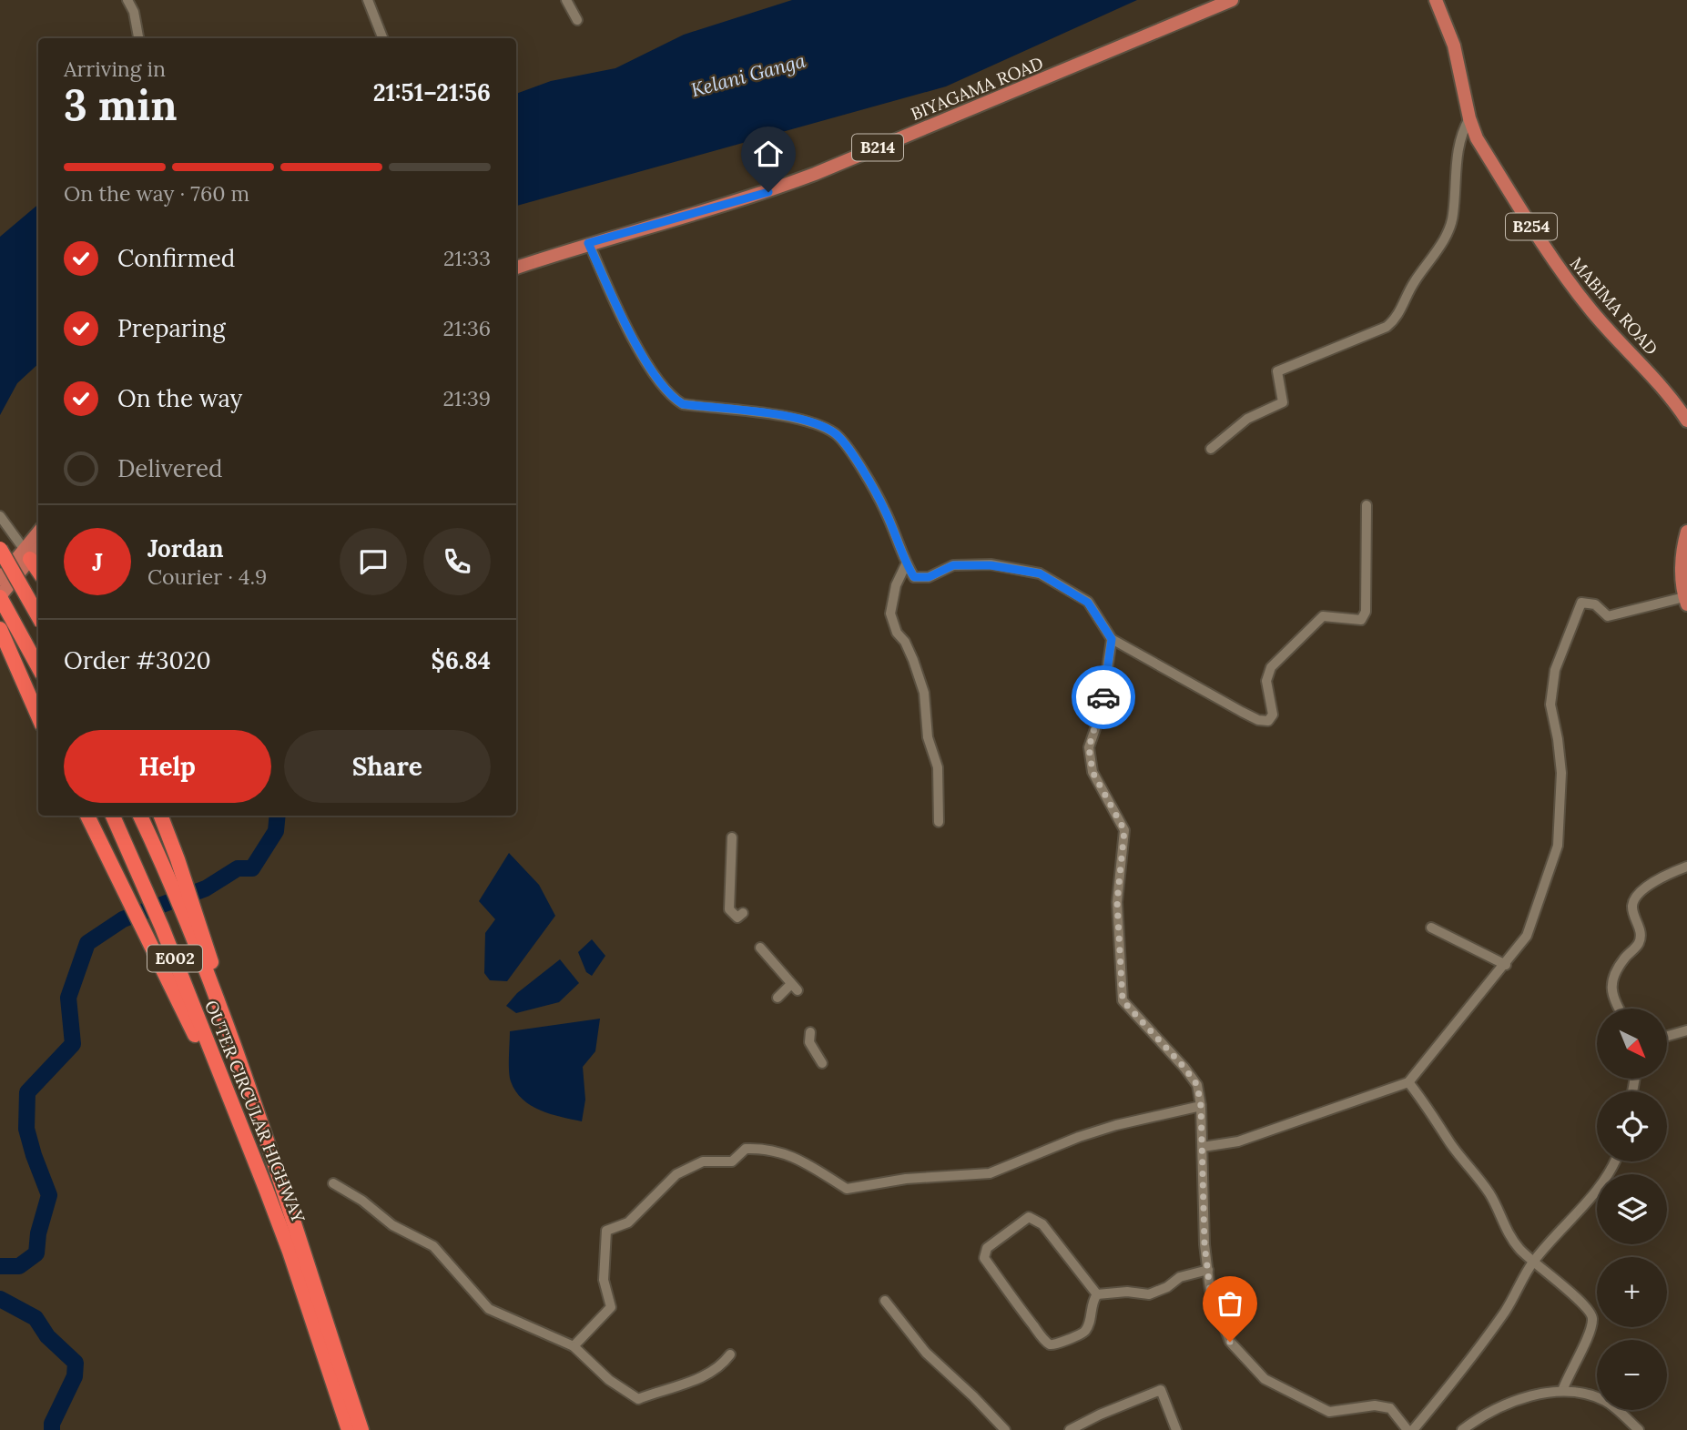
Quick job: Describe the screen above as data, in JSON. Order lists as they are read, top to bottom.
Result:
{
  "streets": {
    "highway": ["E002", "OUTER CIRCULAR HIGHWAY"],
    "main road": [
      "BIYAGAMA ROAD",
      "B214",
      "B254",
      "MABIMA ROAD"
    ]
  },
  "water": ["Kelani Ganga"],
  "north": "bottom right",
  "page": {
    "heading": ["3 min", "Arriving in", "21:51–21:56"],
    "panel": [
      "Jordan",
      "Courier · 4.9",
      "Order #3020",
      "$6.84"
    ],
    "bar": "On the way · 760 m",
    "list": [
      ["Confirmed", "21:33"],
      ["Preparing", "21:36"],
      ["On the way", "21:39"],
      "Delivered"
    ],
    "round": "J",
    "buttons": ["Help", "Share"],
    "map_buttons": ["+", "−"]
  }
}
